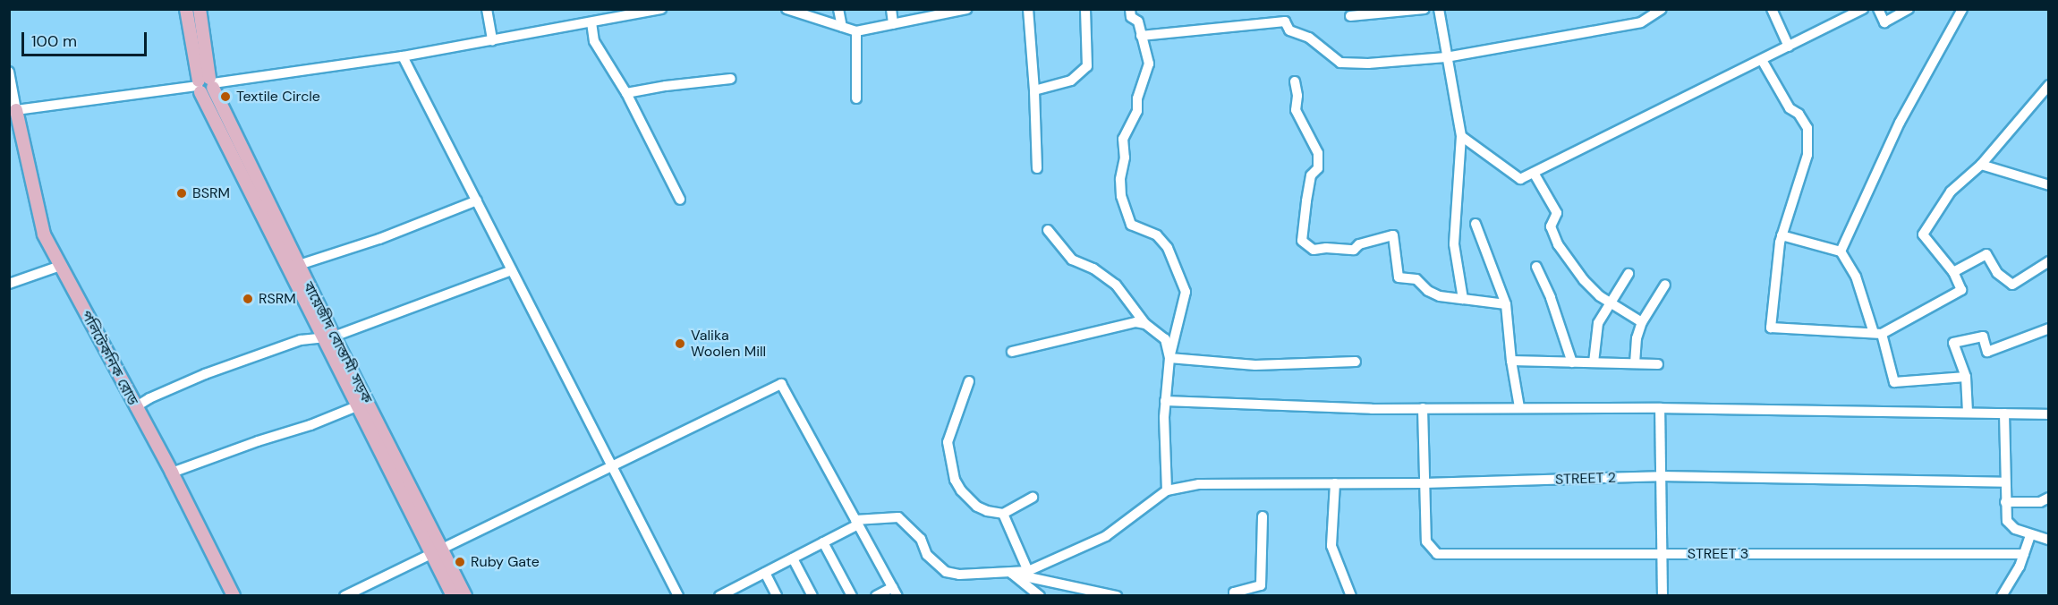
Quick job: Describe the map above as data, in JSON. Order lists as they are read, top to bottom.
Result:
{
  "streets": {
    "main road": ["বায়েজীদ বোস্তামী সড়ক", "পলিটেকনিক রোড"],
    "street": ["STREET 2", "STREET 3"]
  },
  "crossings": [
    ["STREET 2", "STREET 3"]
  ],
  "places": [
    "Textile Circle",
    "BSRM",
    "RSRM",
    "Valika Woolen Mill",
    "Ruby Gate"
  ],
  "scale_bar": "100 m"
}
